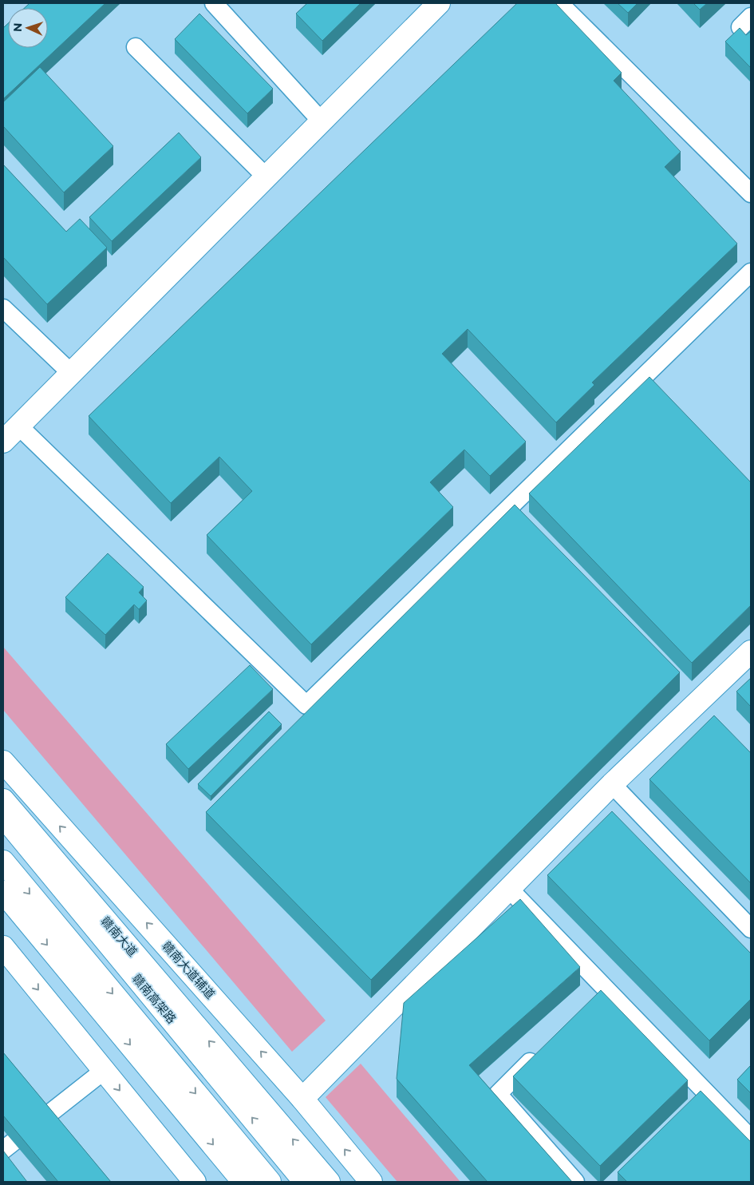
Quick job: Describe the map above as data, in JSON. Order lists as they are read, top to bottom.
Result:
{
  "streets": {
    "main road": ["赣南大道", "赣南大道辅道", "赣南高架路"]
  },
  "crossings": [
    ["赣南大道", "赣南高架路"]
  ],
  "north": "left"
}
